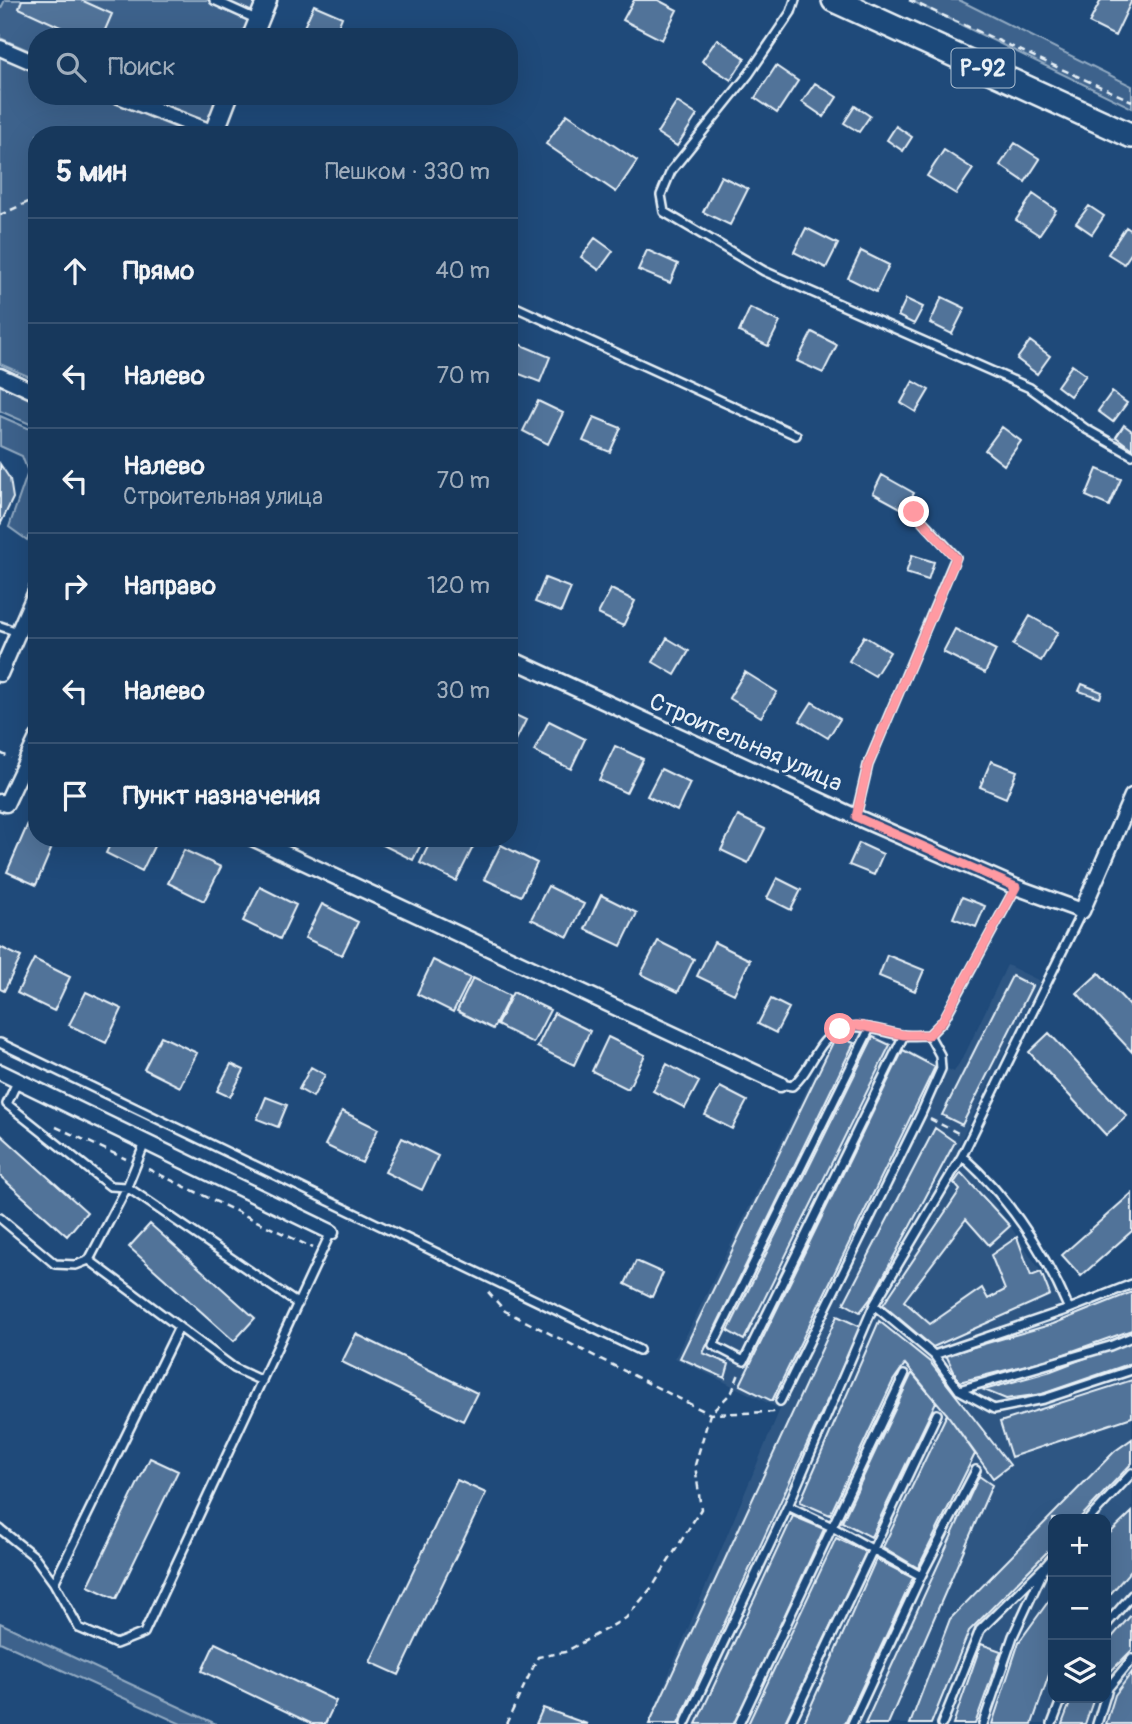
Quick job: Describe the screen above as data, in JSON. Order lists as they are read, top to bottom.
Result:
{
  "streets": {
    "main road": ["Р-92"],
    "street": ["Строительная улица"]
  },
  "page": {
    "search": "Поиск",
    "heading": ["5 мин", "Пешком · 330 m"],
    "list": [
      ["Прямо", "40 m"],
      ["Налево", "70 m"],
      ["Налево", "Строительная улица", "70 m"],
      ["Направо", "120 m"],
      ["Налево", "30 m"],
      "Пункт назначения"
    ],
    "map_buttons": ["+", "−"]
  }
}
